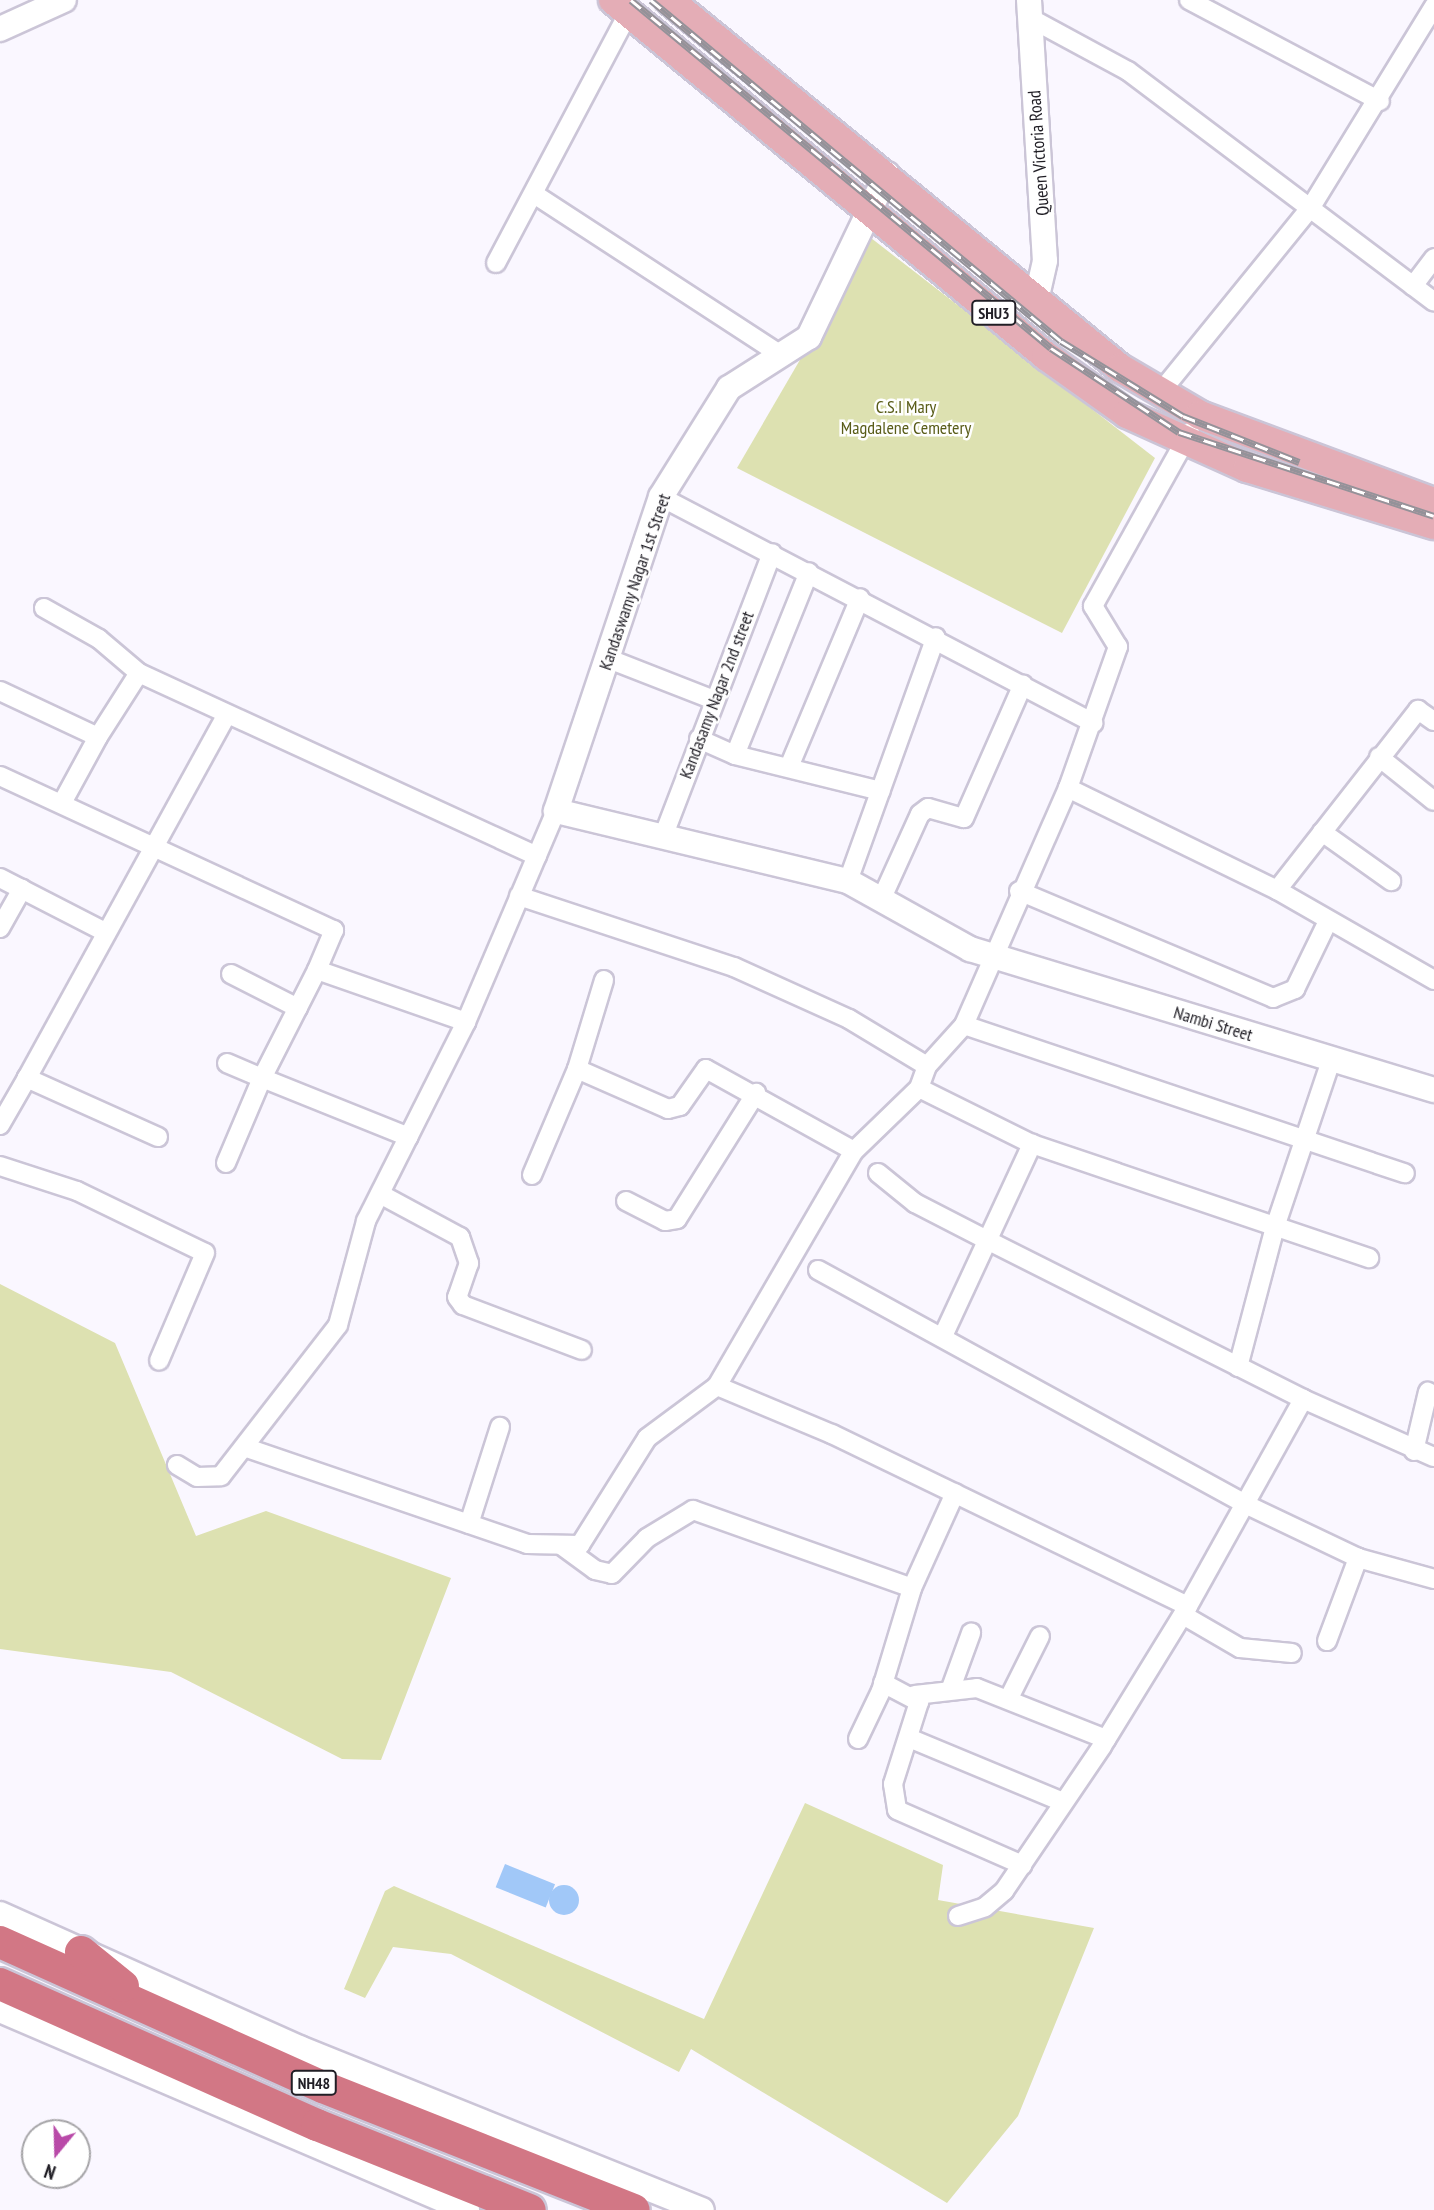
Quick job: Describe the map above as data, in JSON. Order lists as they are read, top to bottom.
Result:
{
  "streets": {
    "highway": ["NH48"],
    "main road": ["SHU3"],
    "street": [
      "Queen Victoria Road",
      "Kandaswamy Nagar 1st Street",
      "Kandasamy Nagar 2nd street",
      "Nambi Street"
    ]
  },
  "crossings": [
    ["Queen Victoria Road", "SHU3"],
    ["SHU3", "Kandaswamy Nagar 1st Street"],
    ["Kandaswamy Nagar 1st Street", "Nambi Street"],
    ["Kandasamy Nagar 2nd street", "Nambi Street"]
  ],
  "parks": ["C.S.I Mary Magdalene Cemetery"],
  "north": "bottom"
}
